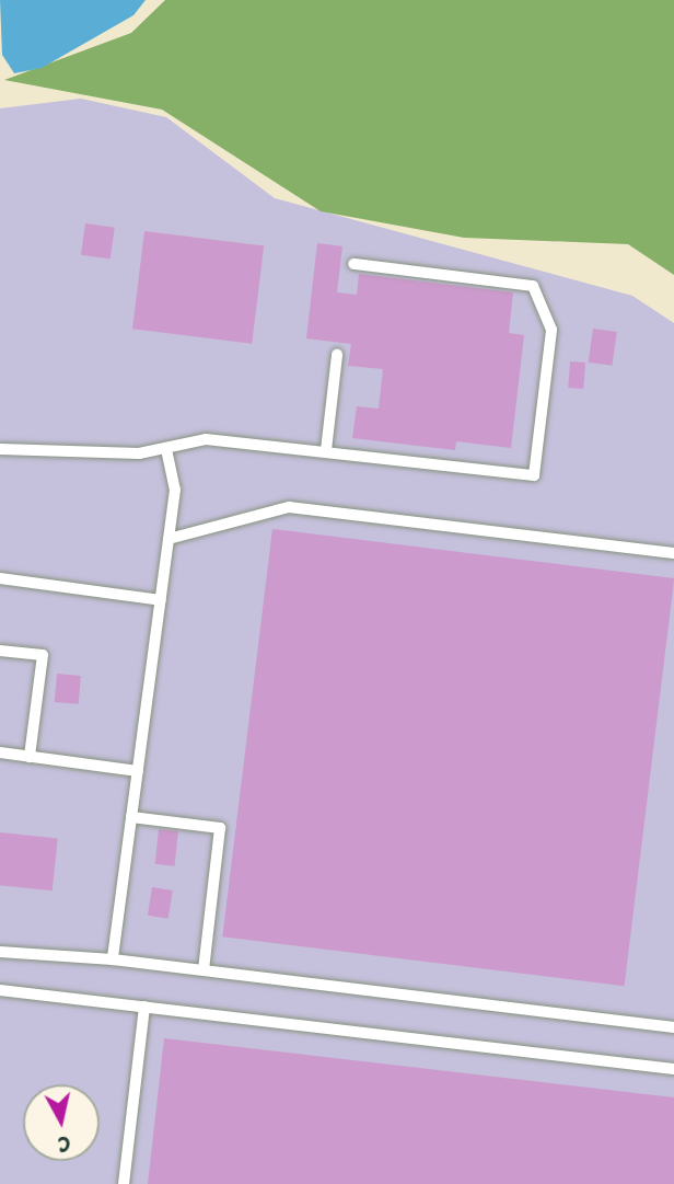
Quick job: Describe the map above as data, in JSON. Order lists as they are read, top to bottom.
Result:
{
  "north": "bottom"
}
